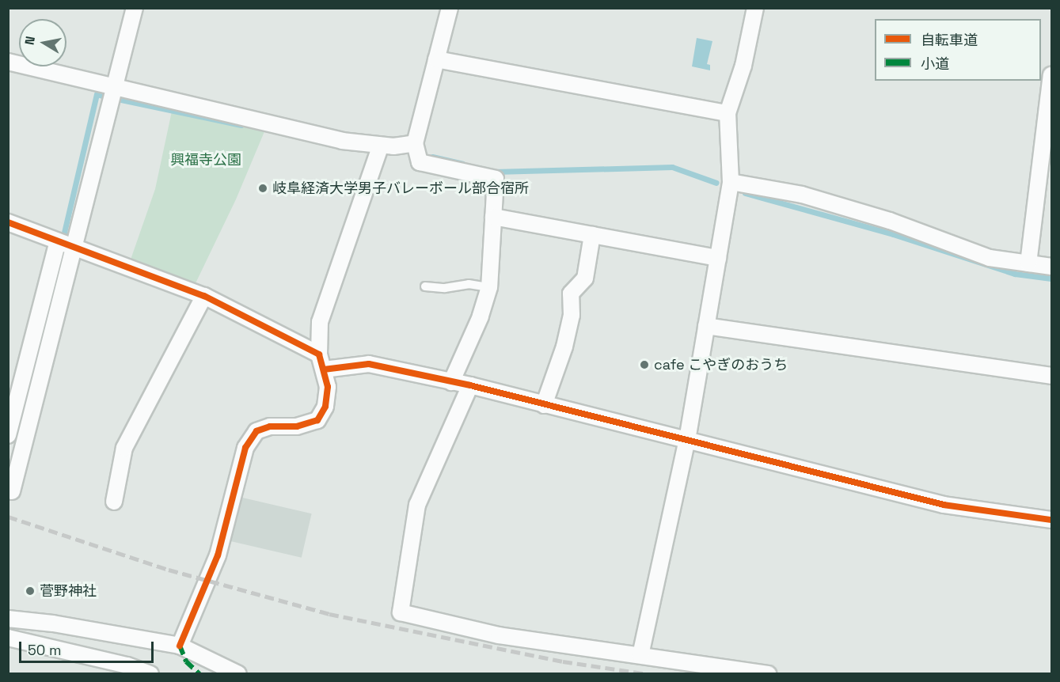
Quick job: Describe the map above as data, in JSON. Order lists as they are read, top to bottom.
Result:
{
  "parks": ["興福寺公園"],
  "places": ["岐阜経済大学男子バレーボール部合宿所", "cafe こやぎのおうち", "菅野神社"],
  "legend": ["自転車道", "小道"],
  "scale_bar": "50 m",
  "north": "left"
}
